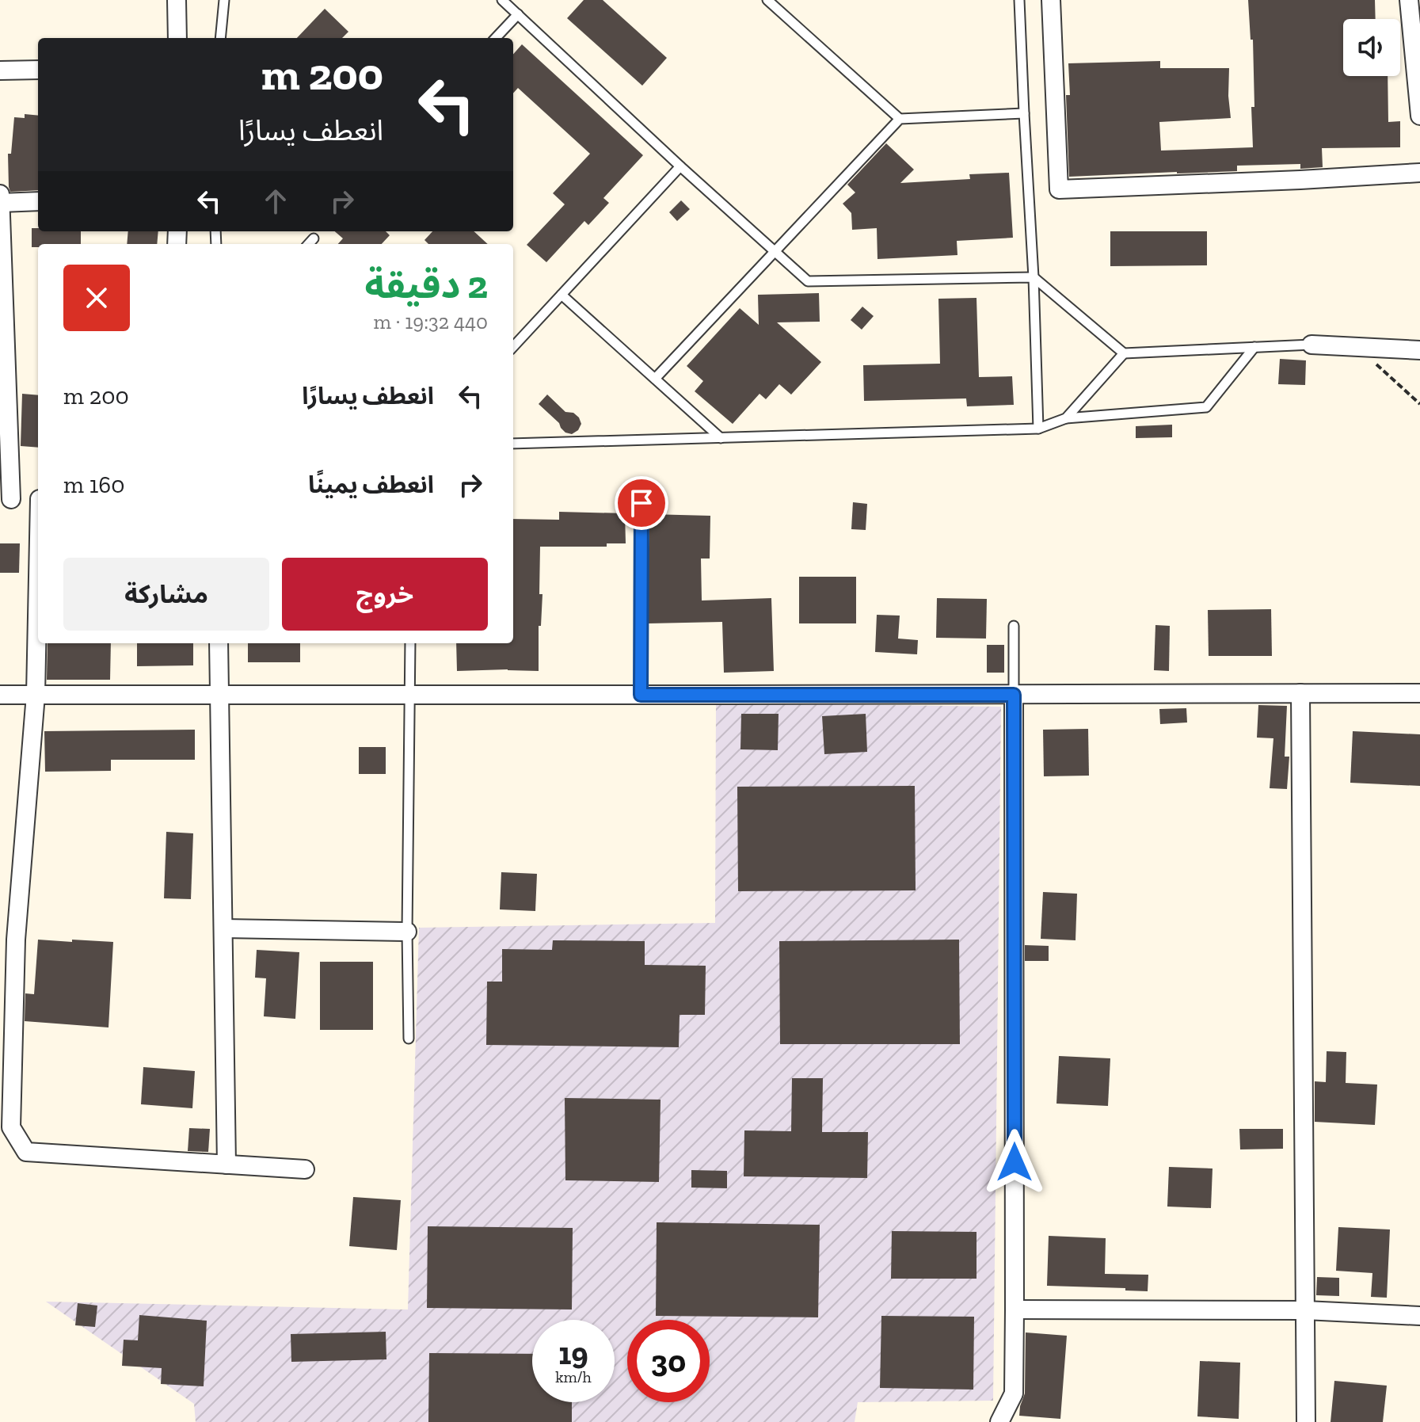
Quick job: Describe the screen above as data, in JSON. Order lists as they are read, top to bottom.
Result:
{
  "page": {
    "turn": ["200 m", "انعطف يسارًا"],
    "heading": ["2 دقيقة", "440 m · 19:32"],
    "list": [
      {
        "name": "انعطف يسارًا",
        "value": "200 m"
      },
      {
        "name": "انعطف يمينًا",
        "value": "160 m"
      }
    ],
    "buttons": ["خروج", "مشاركة"],
    "speed": "19 km/h",
    "limit": "30"
  }
}
